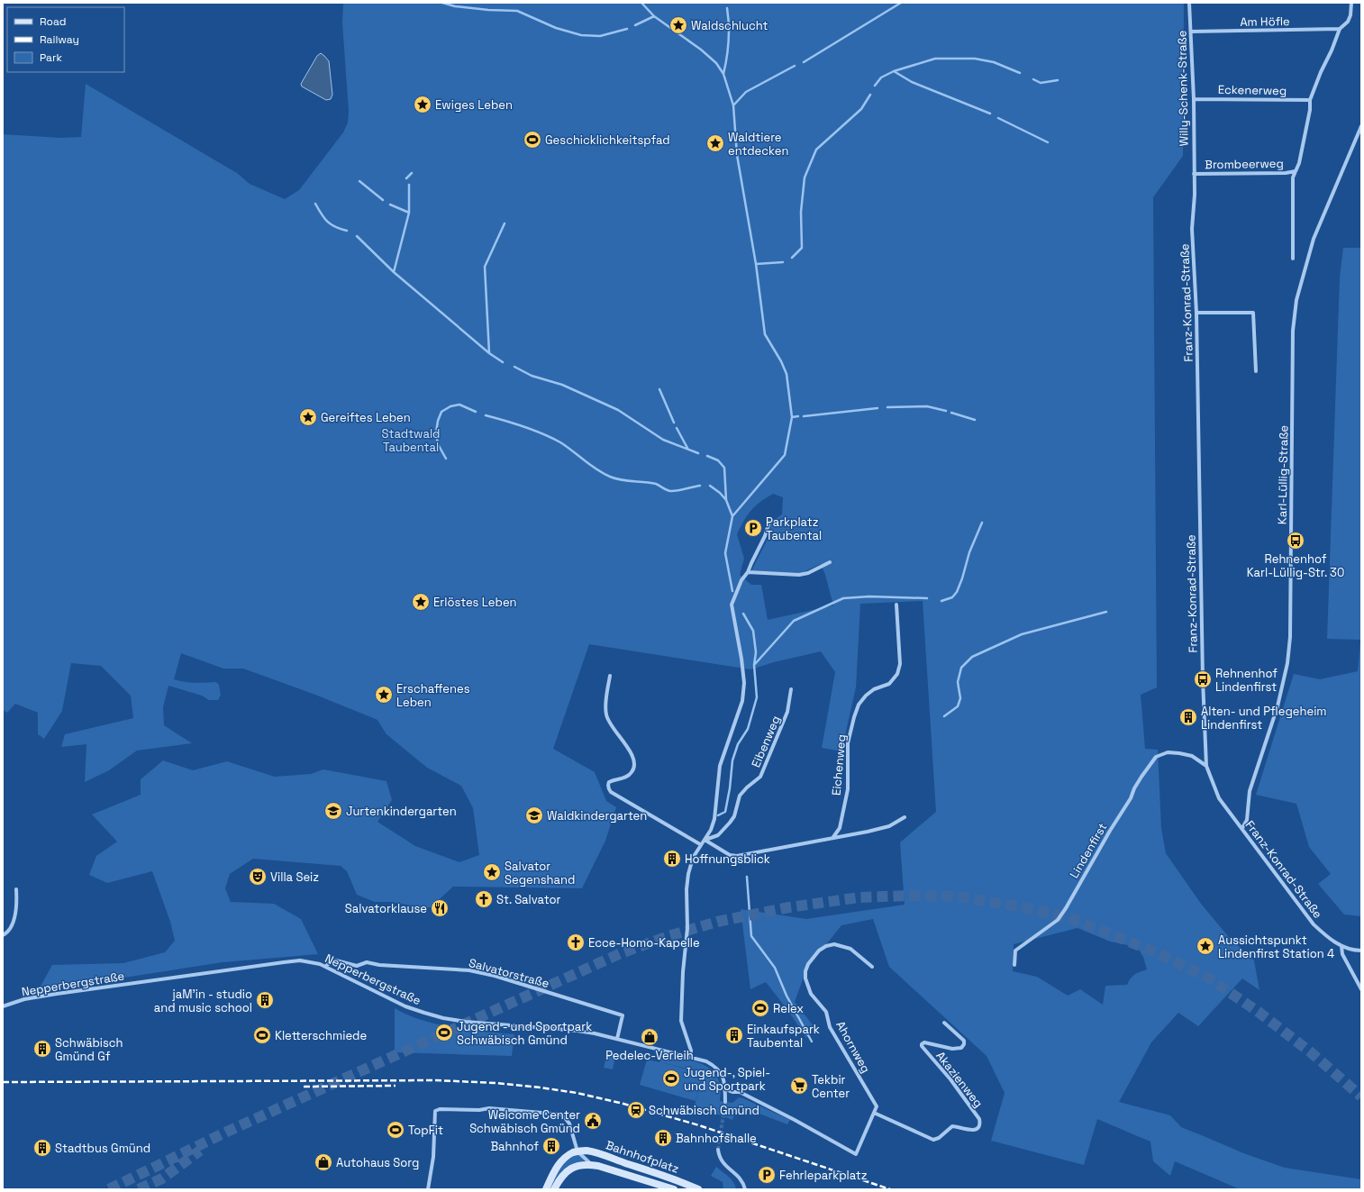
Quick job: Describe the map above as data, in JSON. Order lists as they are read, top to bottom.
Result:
{
  "streets": {
    "main road": ["Bahnhofplatz"],
    "street": [
      "Am Höfle",
      "Willy-Schenk-Straße",
      "Eckenerweg",
      "Brombeerweg",
      "Franz-Konrad-Straße",
      "Karl-Lüllig-Straße",
      "Eibenweg",
      "Eichenweg",
      "Lindenfirst",
      "Salvatorstraße",
      "Nepperbergstraße",
      "Ahornweg",
      "Akazienweg"
    ]
  },
  "crossings": [
    ["Am Höfle", "Willy-Schenk-Straße"],
    ["Willy-Schenk-Straße", "Eckenerweg"],
    ["Willy-Schenk-Straße", "Brombeerweg"],
    ["Willy-Schenk-Straße", "Franz-Konrad-Straße"],
    ["Brombeerweg", "Franz-Konrad-Straße"],
    ["Franz-Konrad-Straße", "Karl-Lüllig-Straße"],
    ["Franz-Konrad-Straße", "Lindenfirst"],
    ["Salvatorstraße", "Nepperbergstraße"],
    ["Ahornweg", "Akazienweg"]
  ],
  "parks": ["Stadtwald Taubental"],
  "places": {
    "place": [
      "Waldschlucht",
      "Ewiges Leben",
      "Waldtiere entdecken",
      "Gereiftes Leben",
      "Erlöstes Leben",
      "Erschaffenes Leben",
      "Salvator Segenshand",
      "Aussichtspunkt Lindenfirst Station 4"
    ],
    "sports": [
      "Geschicklichkeitspfad",
      "Relex",
      "Jugend - und Sportpark Schwäbisch Gmünd",
      "Kletterschmiede",
      "Jugend-, Spiel- und Sportpark",
      "TopFit"
    ],
    "parking": ["Parkplatz Taubental", "Fehrleparkplatz"],
    "bus stop": ["Rehnenhof Karl-Lüllig-Str. 30", "Rehnenhof Lindenfirst"],
    "building": [
      "Alten- und Pflegeheim Lindenfirst",
      "Hoffnungsblick",
      "jaM'in - studio and music school",
      "Einkaufspark Taubental",
      "Schwäbisch Gmünd Gf",
      "Bahnhofshalle",
      "Bahnhof",
      "Stadtbus Gmünd"
    ],
    "school or university": ["Jurtenkindergarten", "Waldkindergarten"],
    "theatre": ["Villa Seiz"],
    "church": ["St. Salvator", "Ecce-Homo-Kapelle"],
    "restaurant": ["Salvatorklause"],
    "shop": ["Pedelec-Verleih", "Autohaus Sorg"],
    "supermarket": ["Tekbir Center"],
    "station": ["Schwäbisch Gmünd"],
    "public building": ["Welcome Center Schwäbisch Gmünd"]
  },
  "legend": ["Road", "Railway", "Park"]
}
